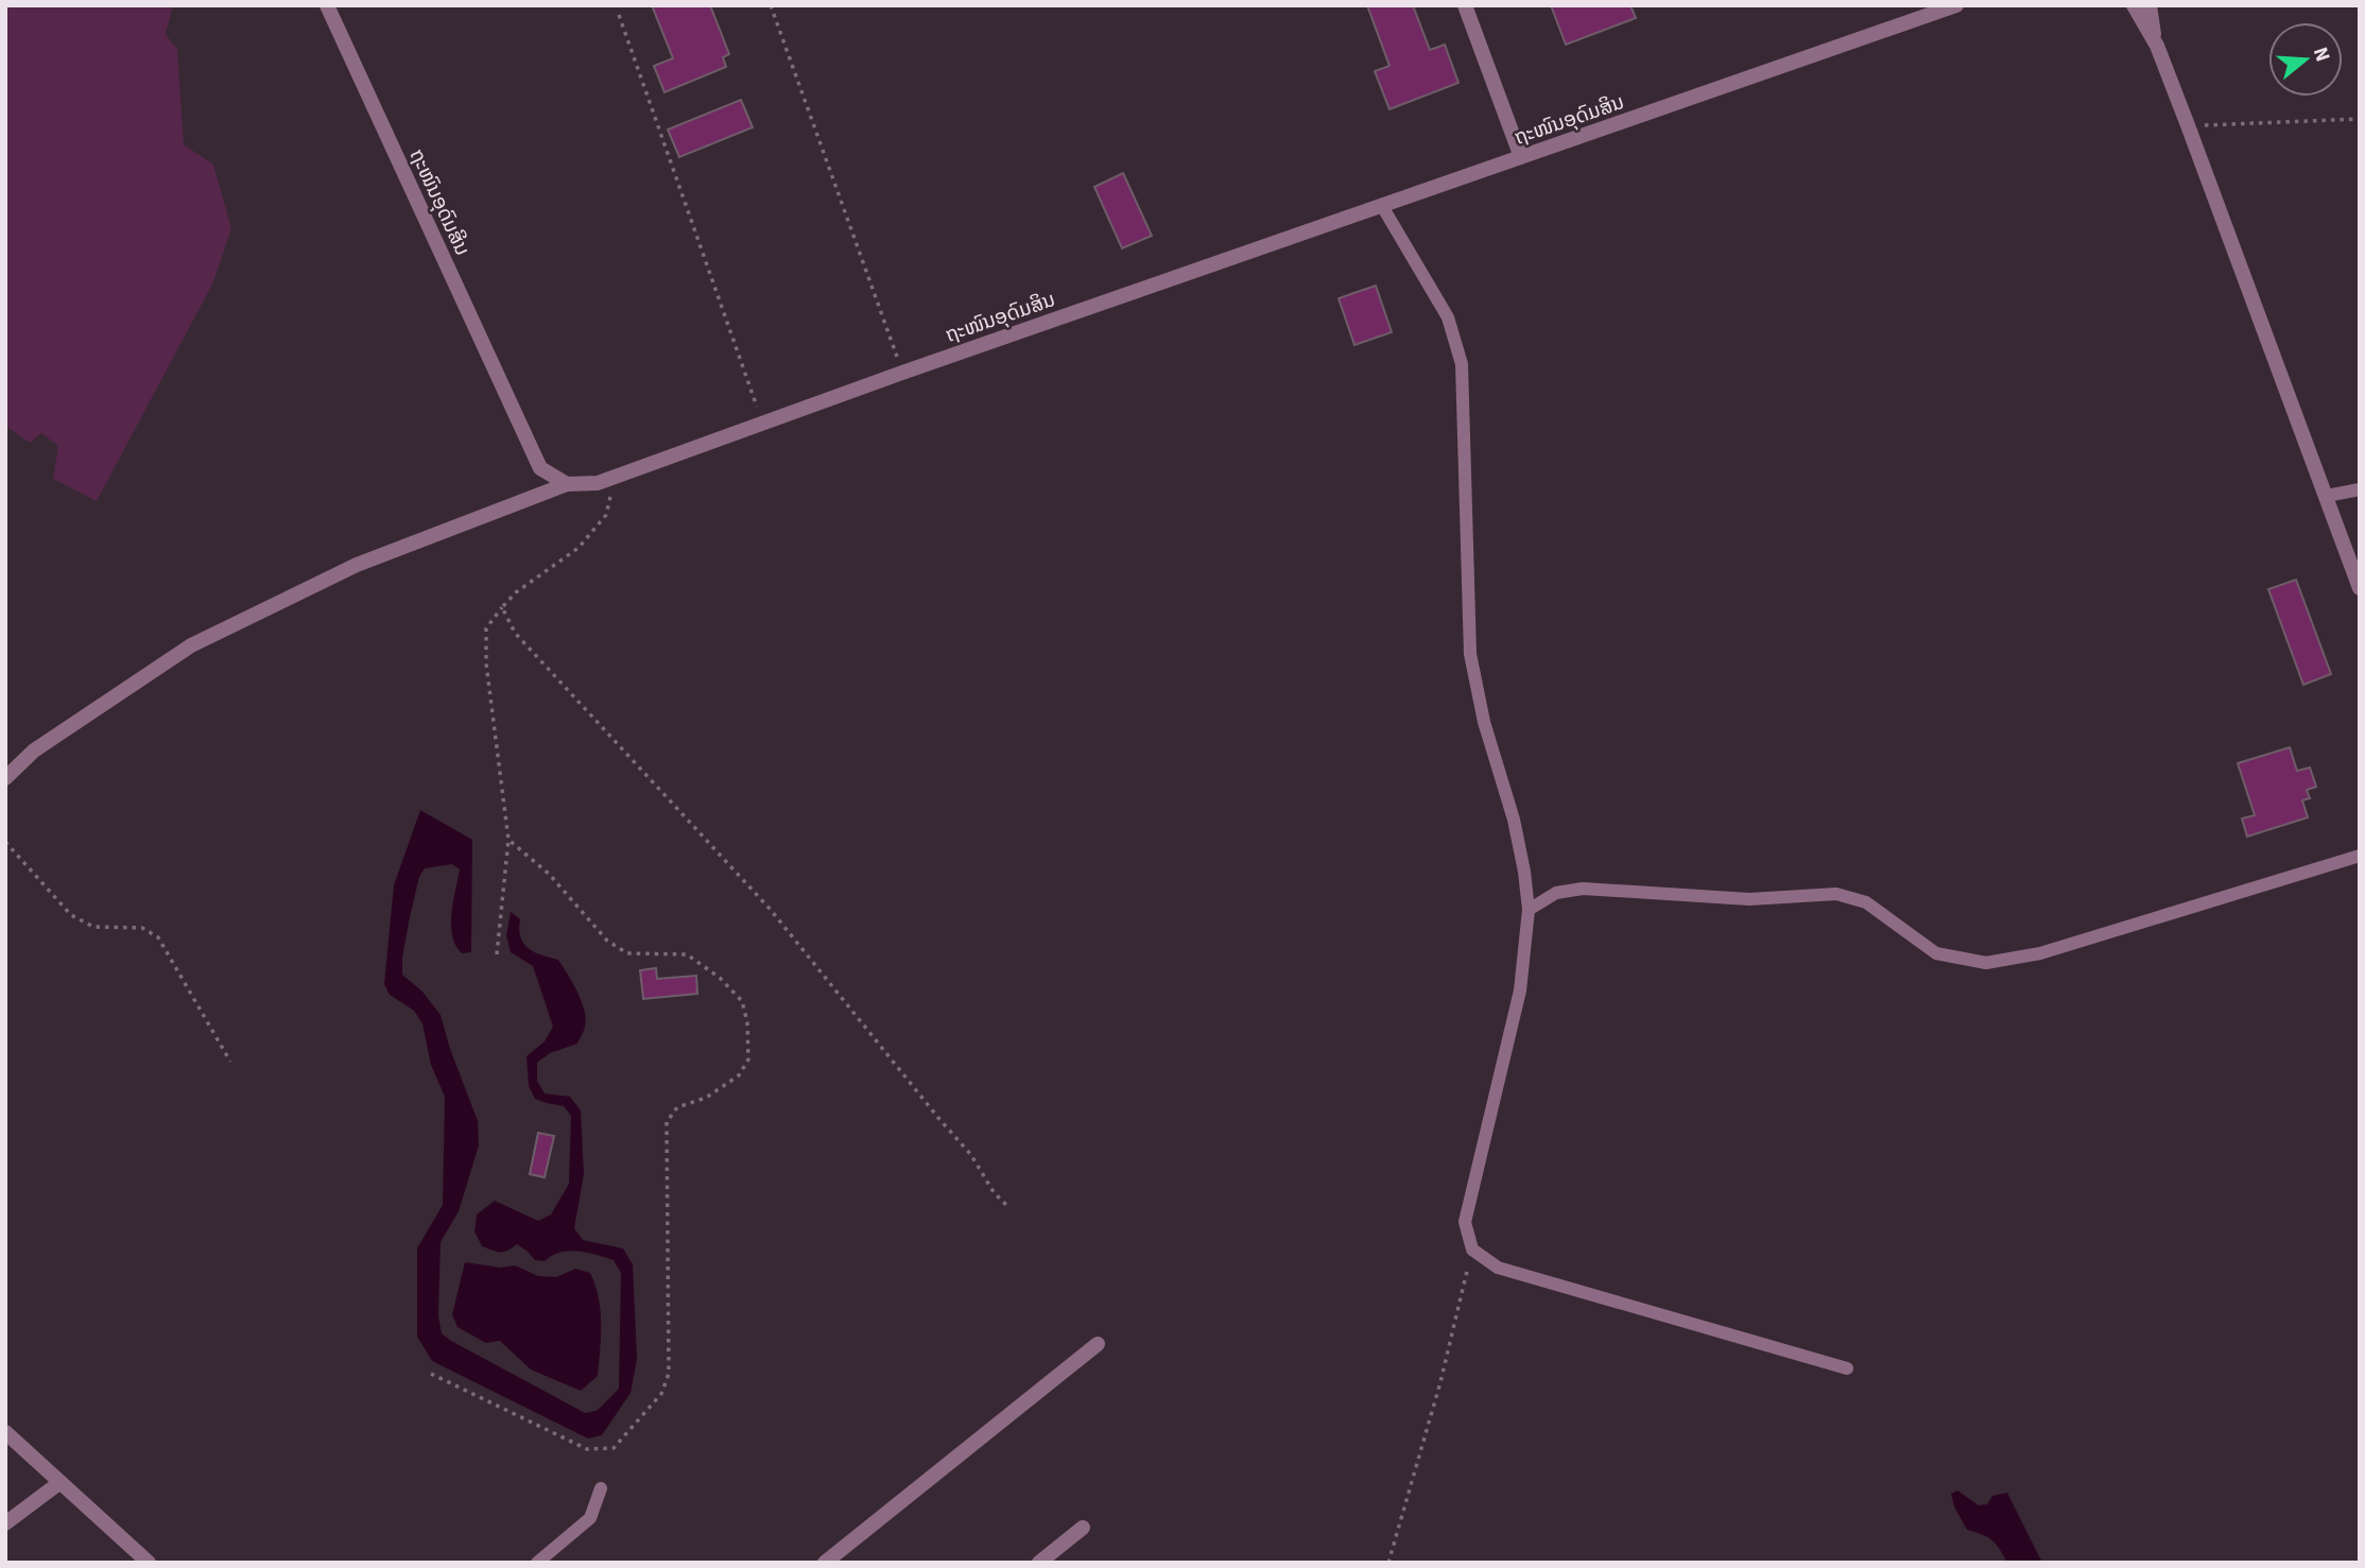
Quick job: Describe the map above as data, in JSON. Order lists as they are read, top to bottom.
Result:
{
  "streets": {
    "street": ["ຖະໜົນອຸດົມສິນ"]
  },
  "north": "right"
}
